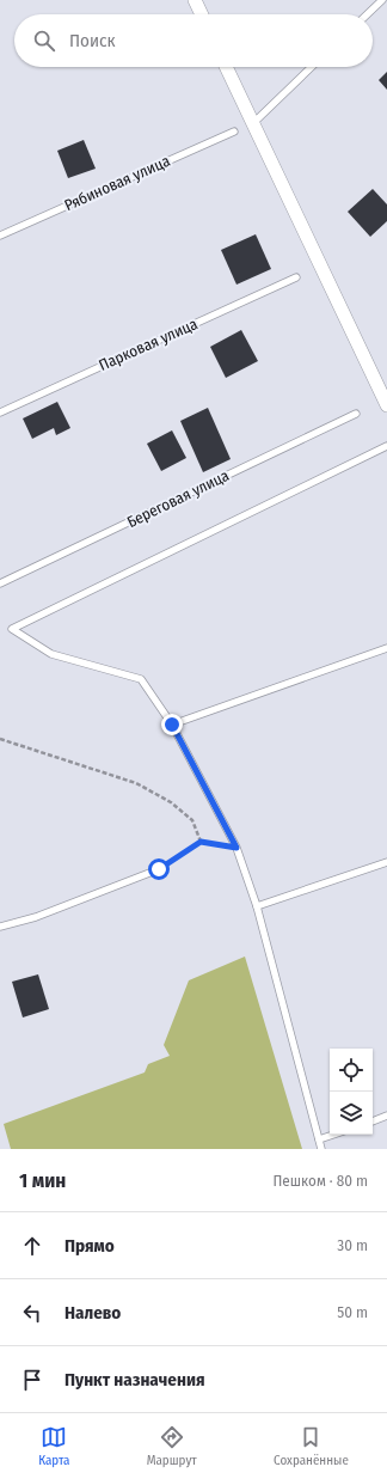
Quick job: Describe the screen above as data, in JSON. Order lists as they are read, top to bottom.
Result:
{
  "streets": {
    "lane": ["Рябиновая улица", "Парковая улица", "Береговая улица"]
  },
  "page": {
    "search": "Поиск",
    "heading": ["1 мин", "Пешком · 80 m"],
    "list": [
      ["Прямо", "30 m"],
      ["Налево", "50 m"],
      "Пункт назначения"
    ],
    "nav": ["Карта", "Маршрут", "Сохранённые"]
  }
}
